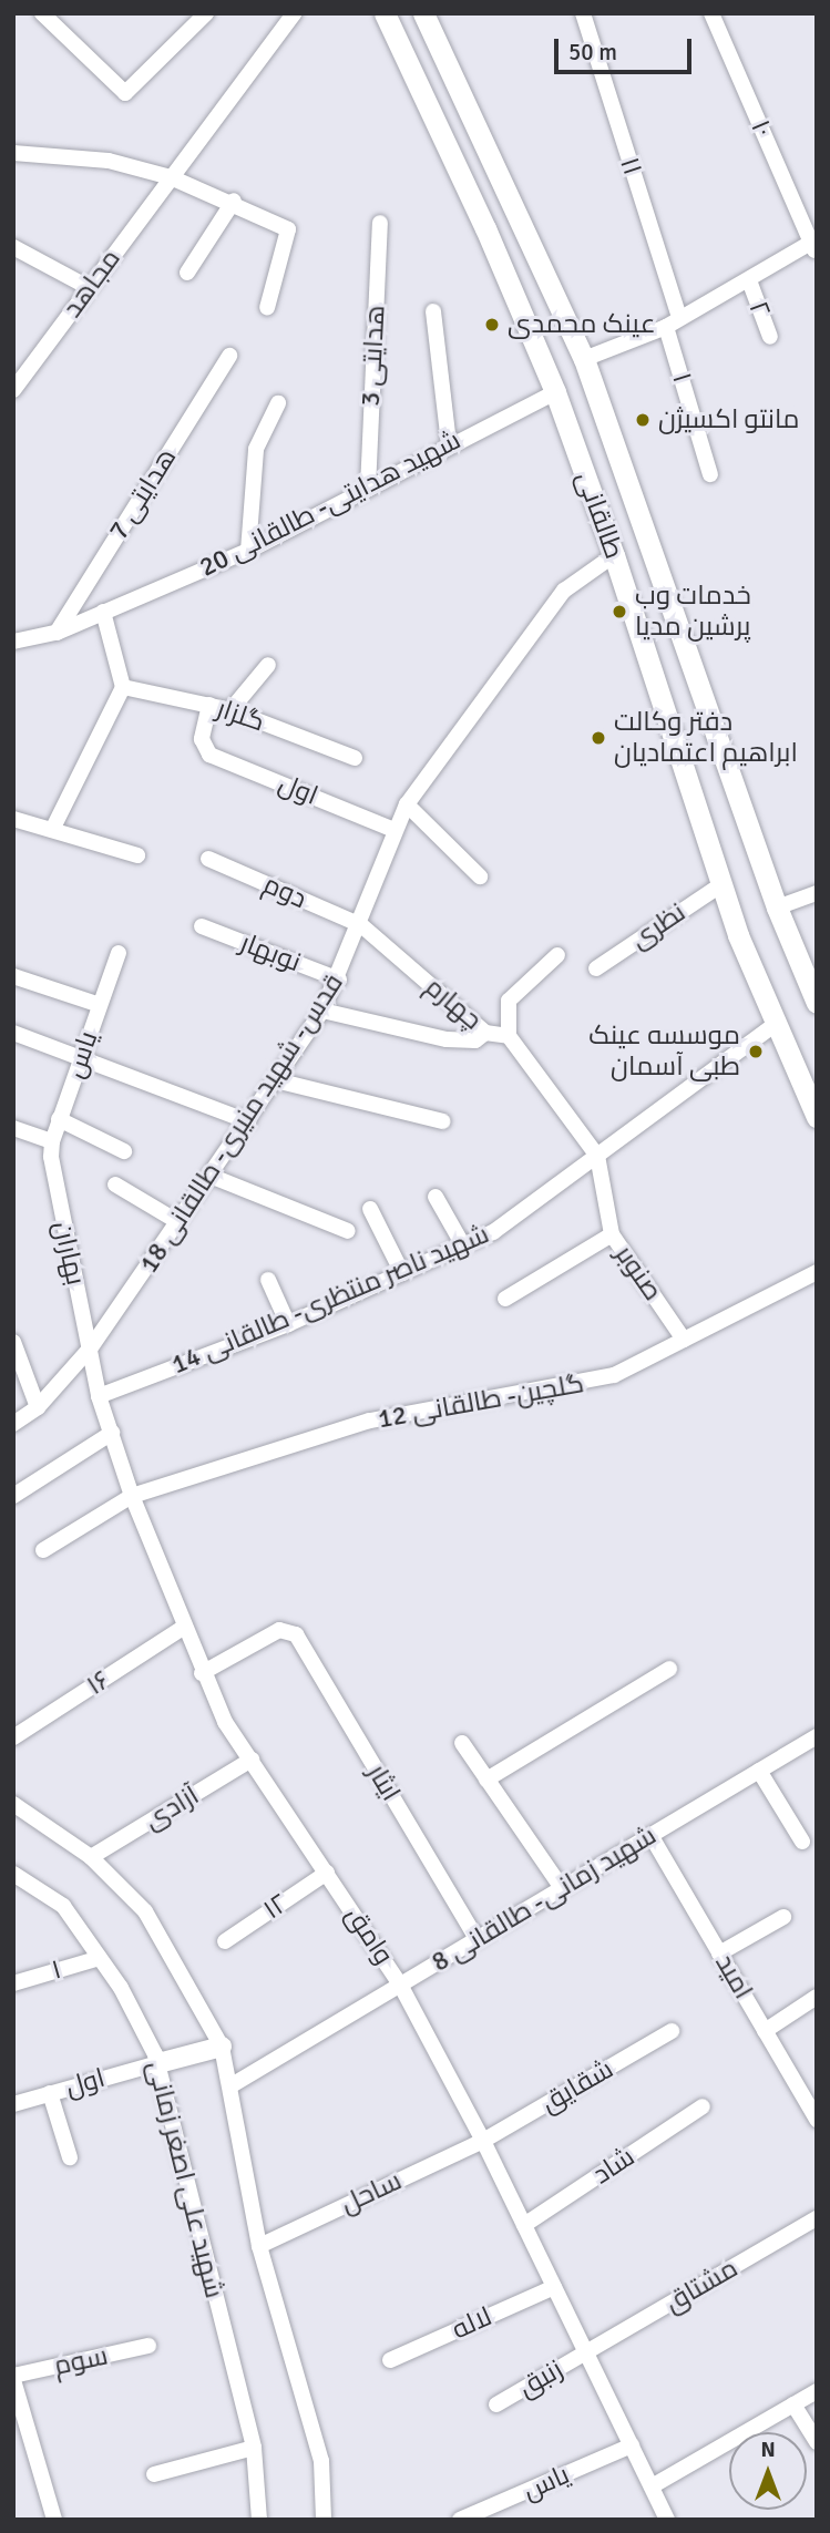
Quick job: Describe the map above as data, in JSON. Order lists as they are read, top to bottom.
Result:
{
  "streets": {
    "main road": ["طالقانی"],
    "street": [
      "۱۰",
      "۱۱",
      "مجاهد",
      "۲",
      "هدایتی 3",
      "۱",
      "هدایتی 7",
      "شهید هدایتی- طالقانی 20",
      "گلزار",
      "اول",
      "دوم",
      "نظری",
      "نوبهار",
      "چهارم",
      "یاس",
      "قدس- شهید منیری- طالقانی 18",
      "بهاران",
      "صنوبر",
      "شهید ناصر منتظری- طالقانی 14",
      "گلچین- طالقانی 12",
      "۱۶",
      "ایثار",
      "آزادی",
      "شهید زمانی- طالقانی 8",
      "۱۲",
      "وامق",
      "امید",
      "شقایق",
      "شاد",
      "شهید علی اصغر زمانی",
      "ساحل",
      "مشتاق",
      "لاله",
      "سوم",
      "زنبق"
    ]
  },
  "crossings": [
    ["۱۱", "۱"],
    ["هدایتی 3", "شهید هدایتی- طالقانی 20"],
    ["۱", "شهید علی اصغر زمانی"],
    ["هدایتی 7", "شهید هدایتی- طالقانی 20"],
    ["شهید هدایتی- طالقانی 20", "طالقانی"],
    ["طالقانی", "نظری"],
    ["طالقانی", "قدس- شهید منیری- طالقانی 18"],
    ["طالقانی", "شهید ناصر منتظری- طالقانی 14"],
    ["گلزار", "اول"],
    ["اول", "قدس- شهید منیری- طالقانی 18"],
    ["اول", "شهید علی اصغر زمانی"],
    ["دوم", "چهارم"],
    ["دوم", "قدس- شهید منیری- طالقانی 18"],
    ["نوبهار", "قدس- شهید منیری- طالقانی 18"],
    ["چهارم", "قدس- شهید منیری- طالقانی 18"],
    ["چهارم", "صنوبر"],
    ["چهارم", "شهید ناصر منتظری- طالقانی 14"],
    ["یاس", "بهاران"],
    ["یاس", "وامق"],
    ["قدس- شهید منیری- طالقانی 18", "بهاران"],
    ["قدس- شهید منیری- طالقانی 18", "وامق"],
    ["بهاران", "وامق"],
    ["صنوبر", "شهید ناصر منتظری- طالقانی 14"],
    ["صنوبر", "گلچین- طالقانی 12"],
    ["شهید ناصر منتظری- طالقانی 14", "وامق"],
    ["گلچین- طالقانی 12", "وامق"],
    ["۱۶", "وامق"],
    ["ایثار", "شهید زمانی- طالقانی 8"],
    ["ایثار", "وامق"],
    ["آزادی", "وامق"],
    ["شهید زمانی- طالقانی 8", "وامق"],
    ["شهید زمانی- طالقانی 8", "امید"],
    ["۱۲", "وامق"],
    ["وامق", "شقایق"],
    ["وامق", "شاد"],
    ["وامق", "ساحل"],
    ["وامق", "مشتاق"],
    ["وامق", "لاله"],
    ["وامق", "زنبق"],
    ["شقایق", "ساحل"],
    ["مشتاق", "زنبق"]
  ],
  "places": [
    "عینک محمدی",
    "مانتو اكسيژن",
    "خدمات وب پرشین مدیا",
    "دفتر وکالت ابراهیم اعتمادیان",
    "موسسه عینک طبی آسمان"
  ],
  "scale_bar": "50 m",
  "north": "top"
}
